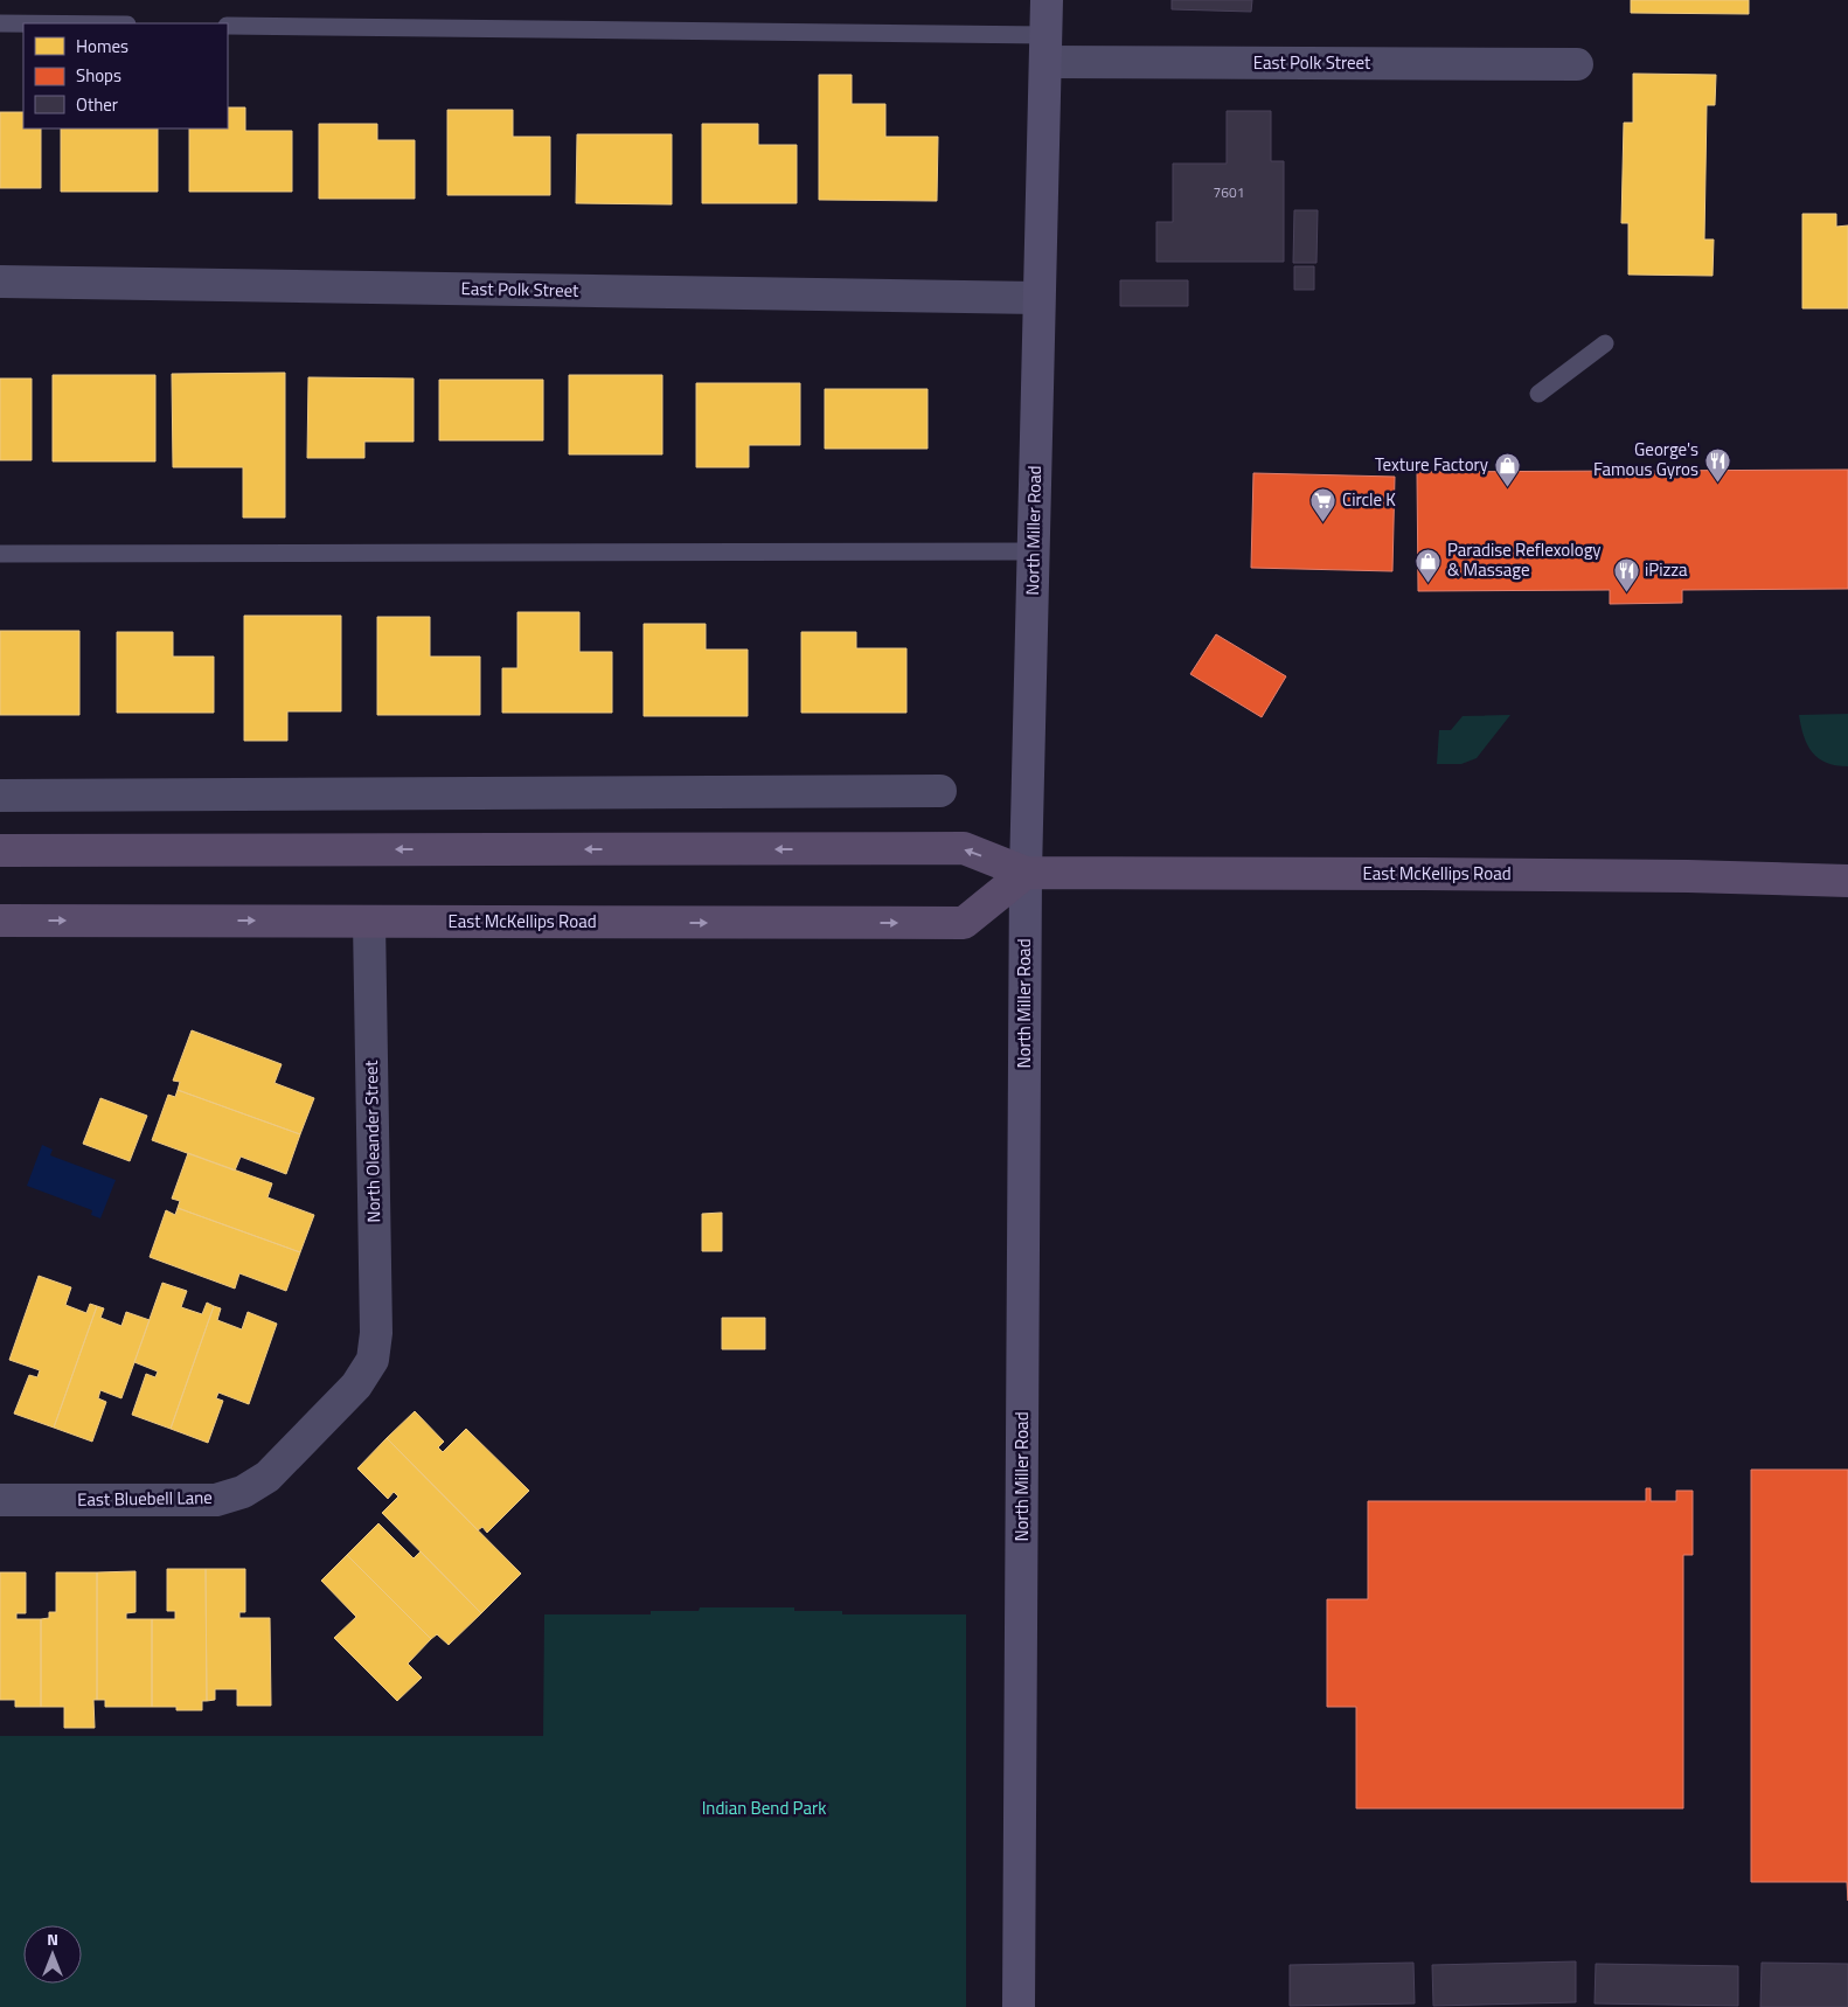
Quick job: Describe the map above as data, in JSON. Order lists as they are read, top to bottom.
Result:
{
  "streets": {
    "main road": ["East McKellips Road"],
    "street": [
      "East Polk Street",
      "North Miller Road",
      "North Oleander Street",
      "East Bluebell Lane"
    ]
  },
  "crossings": [
    ["East Polk Street", "North Miller Road"],
    ["North Miller Road", "East McKellips Road"],
    ["East McKellips Road", "North Oleander Street"],
    ["North Oleander Street", "East Bluebell Lane"]
  ],
  "parks": ["Indian Bend Park"],
  "places": {
    "restaurant": ["George's Famous Gyros", "iPizza"],
    "shop": ["Texture Factory", "Paradise Reflexology & Massage"],
    "supermarket": ["Circle K"]
  },
  "house_numbers": ["7601"],
  "legend": ["Homes", "Shops", "Other"],
  "north": "top"
}
